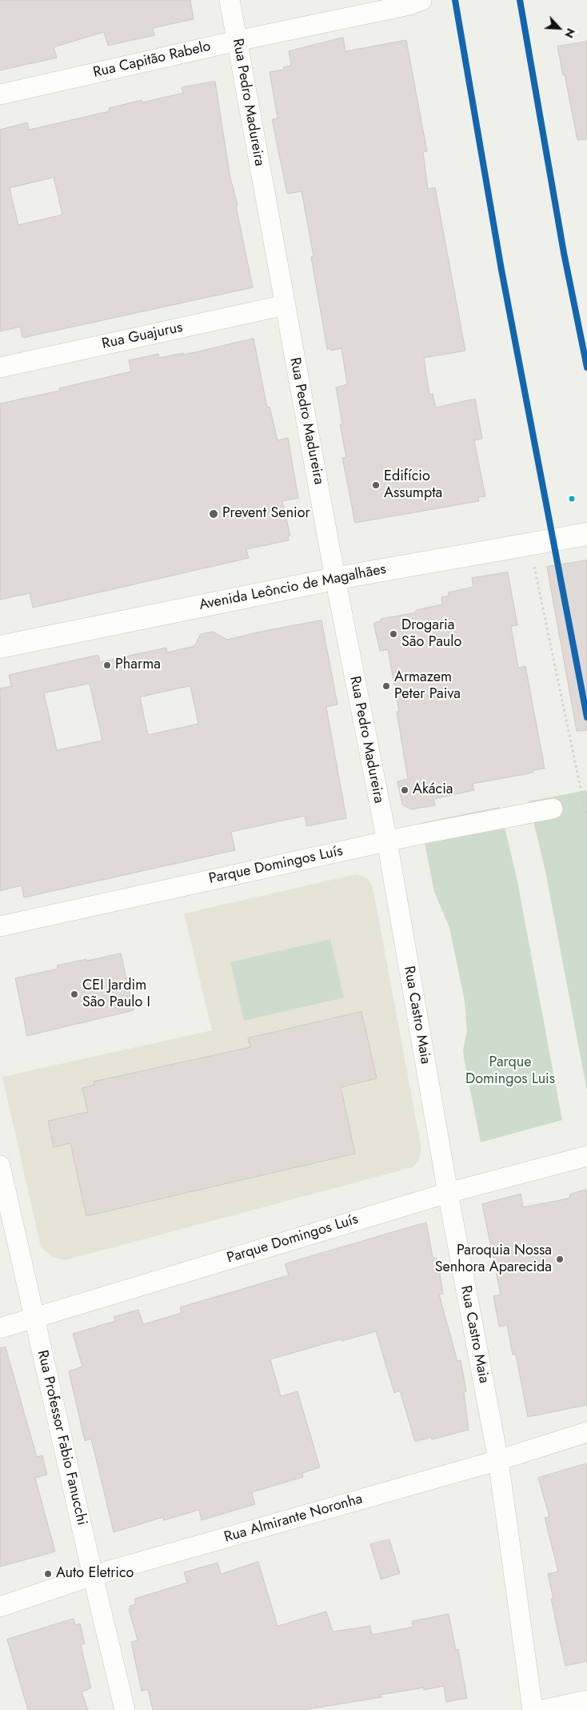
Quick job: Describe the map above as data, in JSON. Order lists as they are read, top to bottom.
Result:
{
  "streets": {
    "main road": ["Avenida Leôncio de Magalhães"],
    "street": [
      "Rua Capitão Rabelo",
      "Rua Pedro Madureira",
      "Rua Guajurus",
      "Parque Domingos Luís",
      "Rua Castro Maia",
      "Rua Professor Fabio Fanucchi",
      "Rua Almirante Noronha"
    ]
  },
  "crossings": [
    ["Rua Capitão Rabelo", "Rua Pedro Madureira"],
    ["Rua Pedro Madureira", "Rua Guajurus"],
    ["Rua Pedro Madureira", "Avenida Leôncio de Magalhães"],
    ["Rua Pedro Madureira", "Parque Domingos Luís"],
    ["Rua Pedro Madureira", "Rua Castro Maia"],
    ["Parque Domingos Luís", "Rua Castro Maia"],
    ["Parque Domingos Luís", "Rua Professor Fabio Fanucchi"],
    ["Rua Castro Maia", "Rua Almirante Noronha"],
    ["Rua Professor Fabio Fanucchi", "Rua Almirante Noronha"]
  ],
  "parks": ["Parque Domingos Luis"],
  "places": [
    "Edifício Assumpta",
    "Prevent Senior",
    "Drogaria São Paulo",
    "Pharma",
    "Armazem Peter Paiva",
    "Akácia",
    "CEI Jardim São Paulo I",
    "Paroquia Nossa Senhora Aparecida",
    "Auto Eletrico"
  ],
  "north": "bottom right"
}
